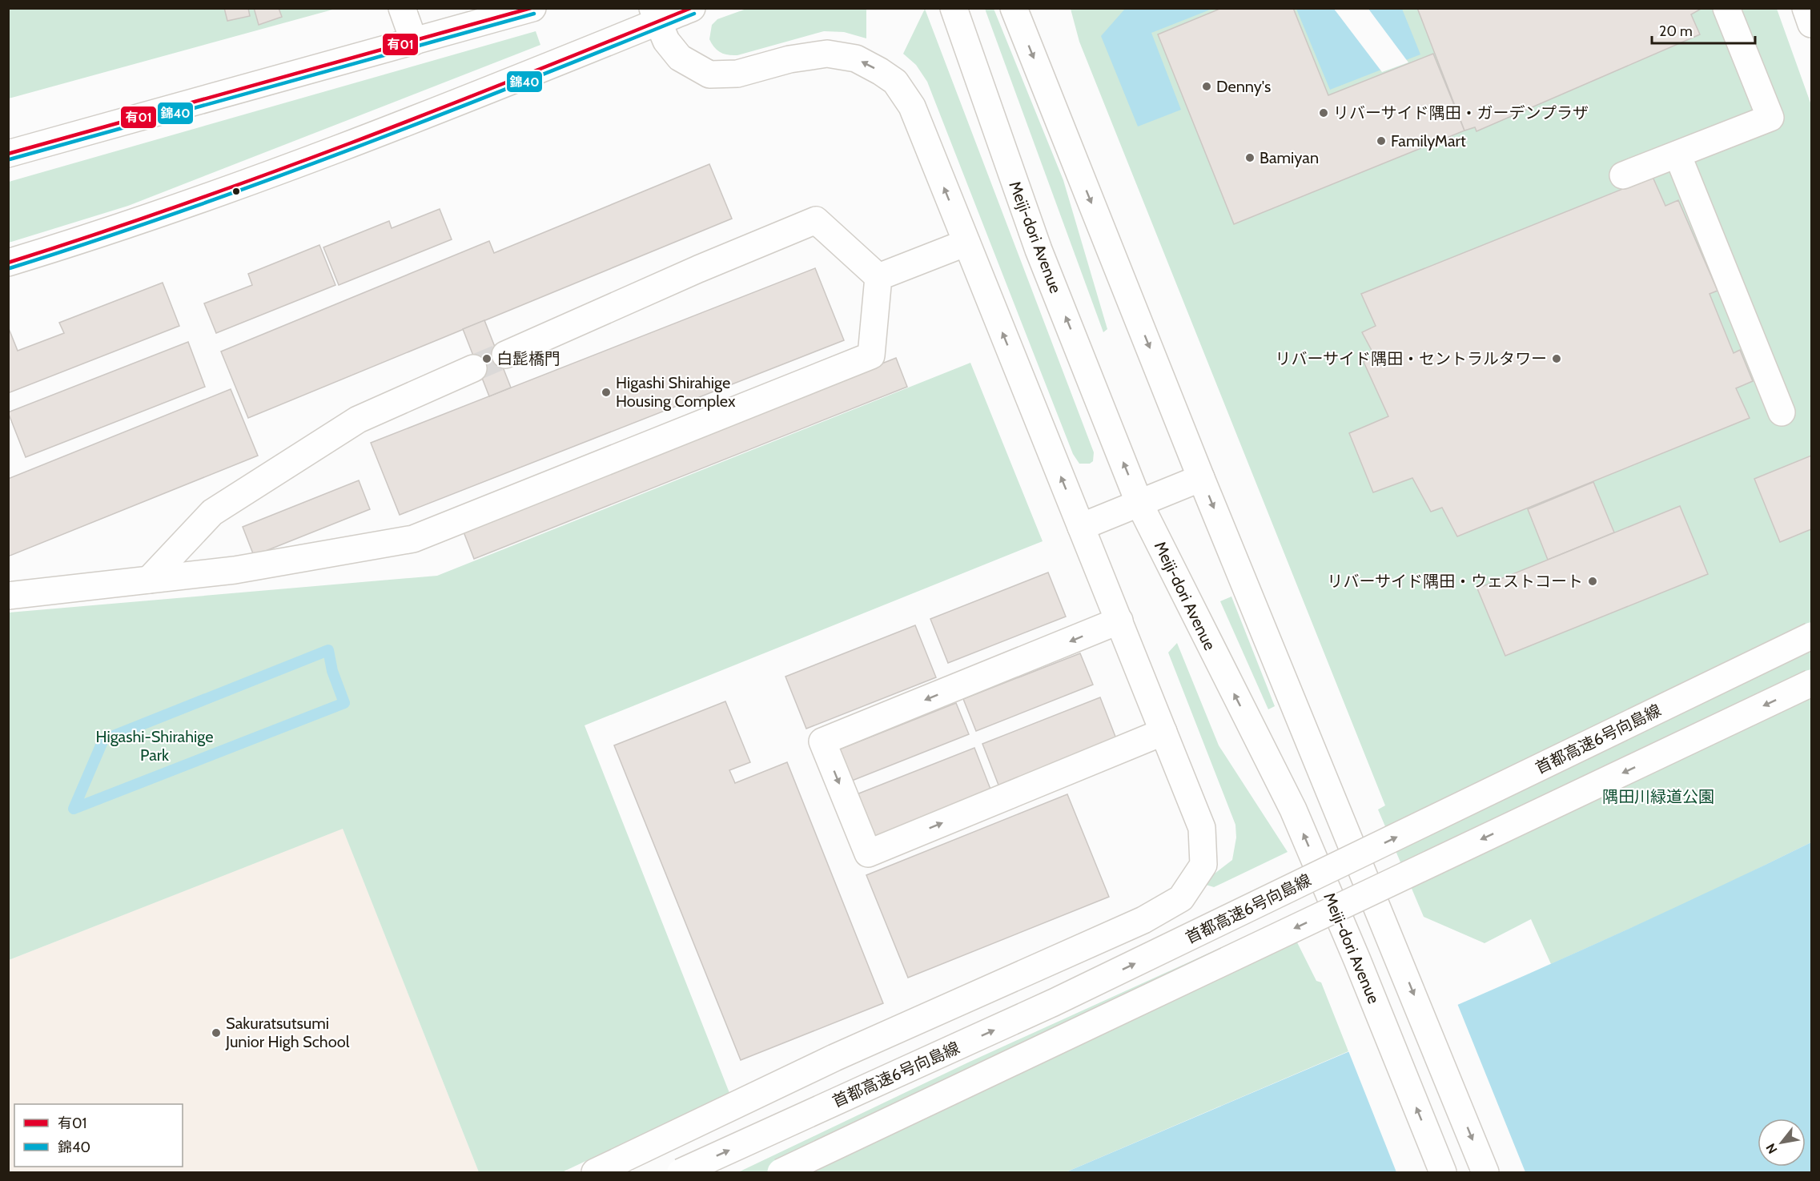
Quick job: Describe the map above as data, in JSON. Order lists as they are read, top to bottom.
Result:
{
  "streets": {
    "main road": ["Meiji-dori Avenue", "首都高速6号向島線"]
  },
  "parks": ["Higashi-Shirahige Park", "隅田川緑道公園"],
  "places": [
    "Denny's",
    "リバーサイド隅田・ガーデンプラザ",
    "FamilyMart",
    "Bamiyan",
    "白髭橋門",
    "リバーサイド隅田・セントラルタワー",
    "Higashi Shirahige Housing Complex",
    "リバーサイド隅田・ウェストコート",
    "Sakuratsutsumi Junior High School"
  ],
  "lines": ["transit line 有01", "transit line 錦40"],
  "legend": ["有01", "錦40"],
  "scale_bar": "20 m",
  "north": "bottom left"
}
